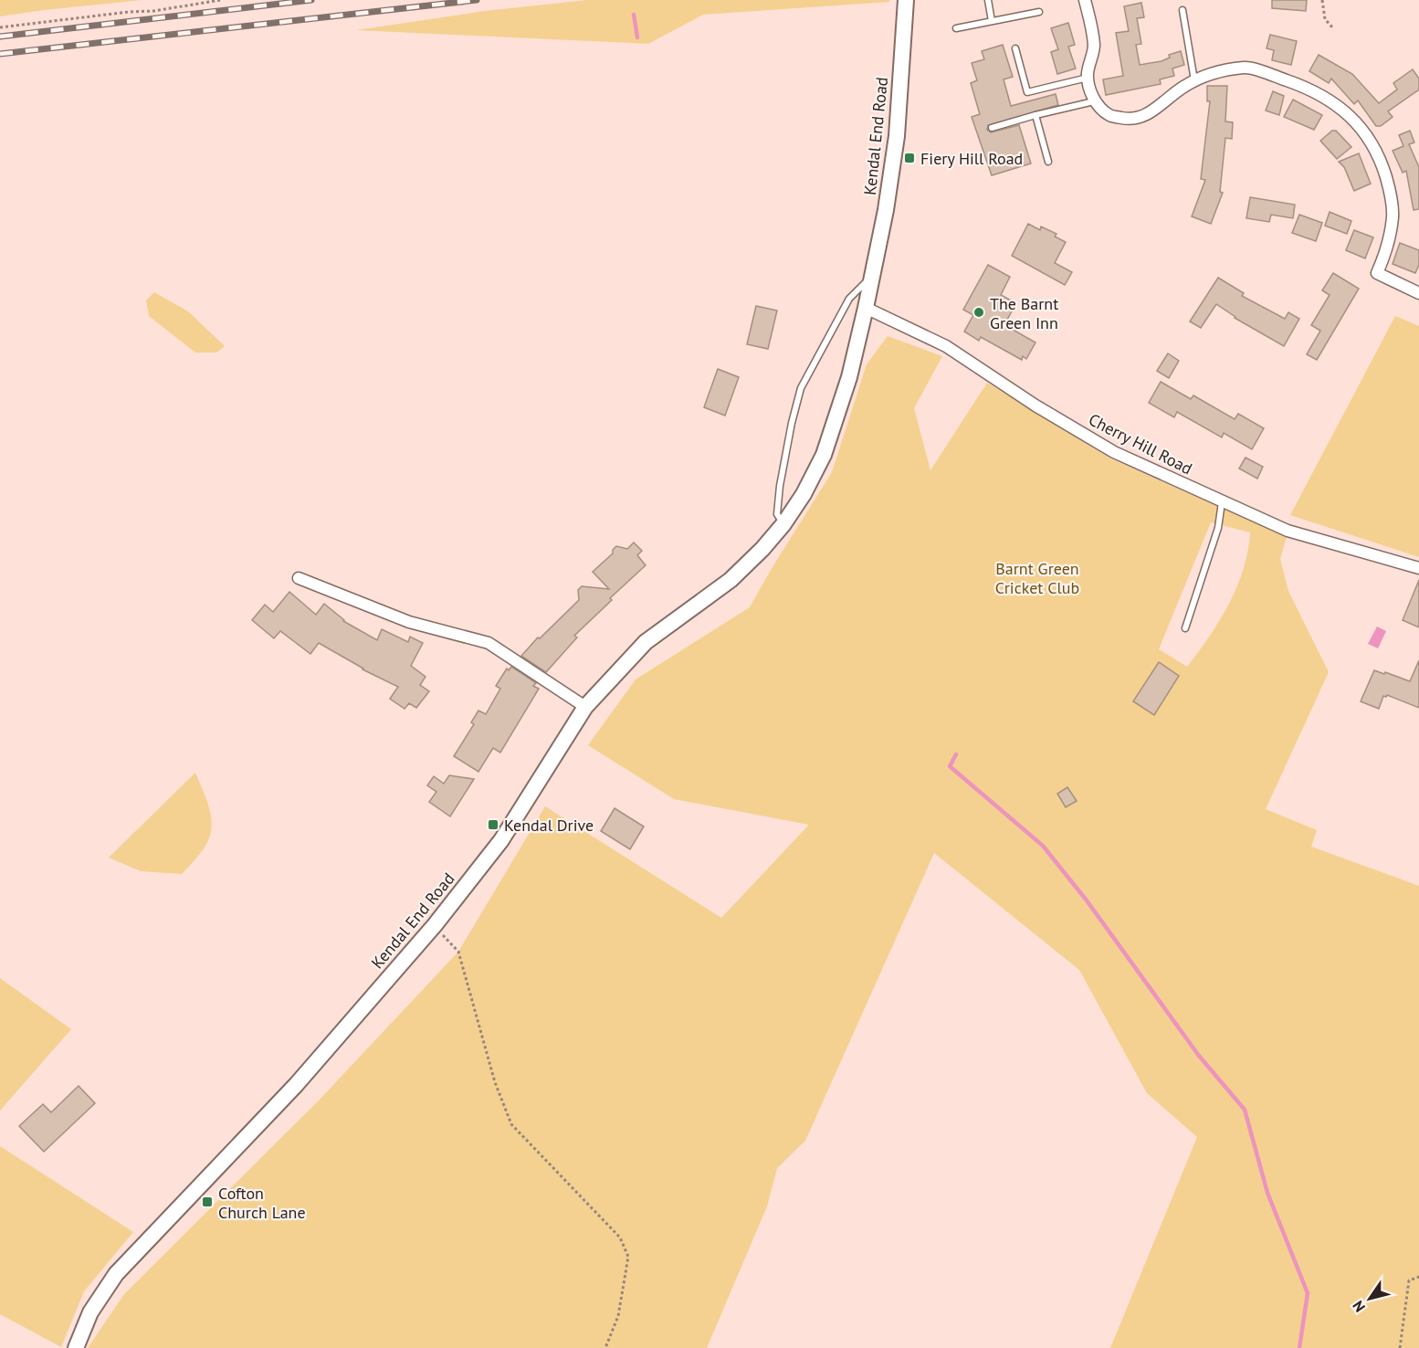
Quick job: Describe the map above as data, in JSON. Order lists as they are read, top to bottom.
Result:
{
  "streets": {
    "main road": ["Kendal End Road"],
    "street": ["Cherry Hill Road"]
  },
  "crossings": [
    ["Kendal End Road", "Cherry Hill Road"]
  ],
  "parks": ["Barnt Green Cricket Club"],
  "places": {
    "transit": ["Fiery Hill Road", "Kendal Drive", "Cofton Church Lane"],
    "other": ["The Barnt Green Inn"]
  },
  "north": "bottom left"
}
